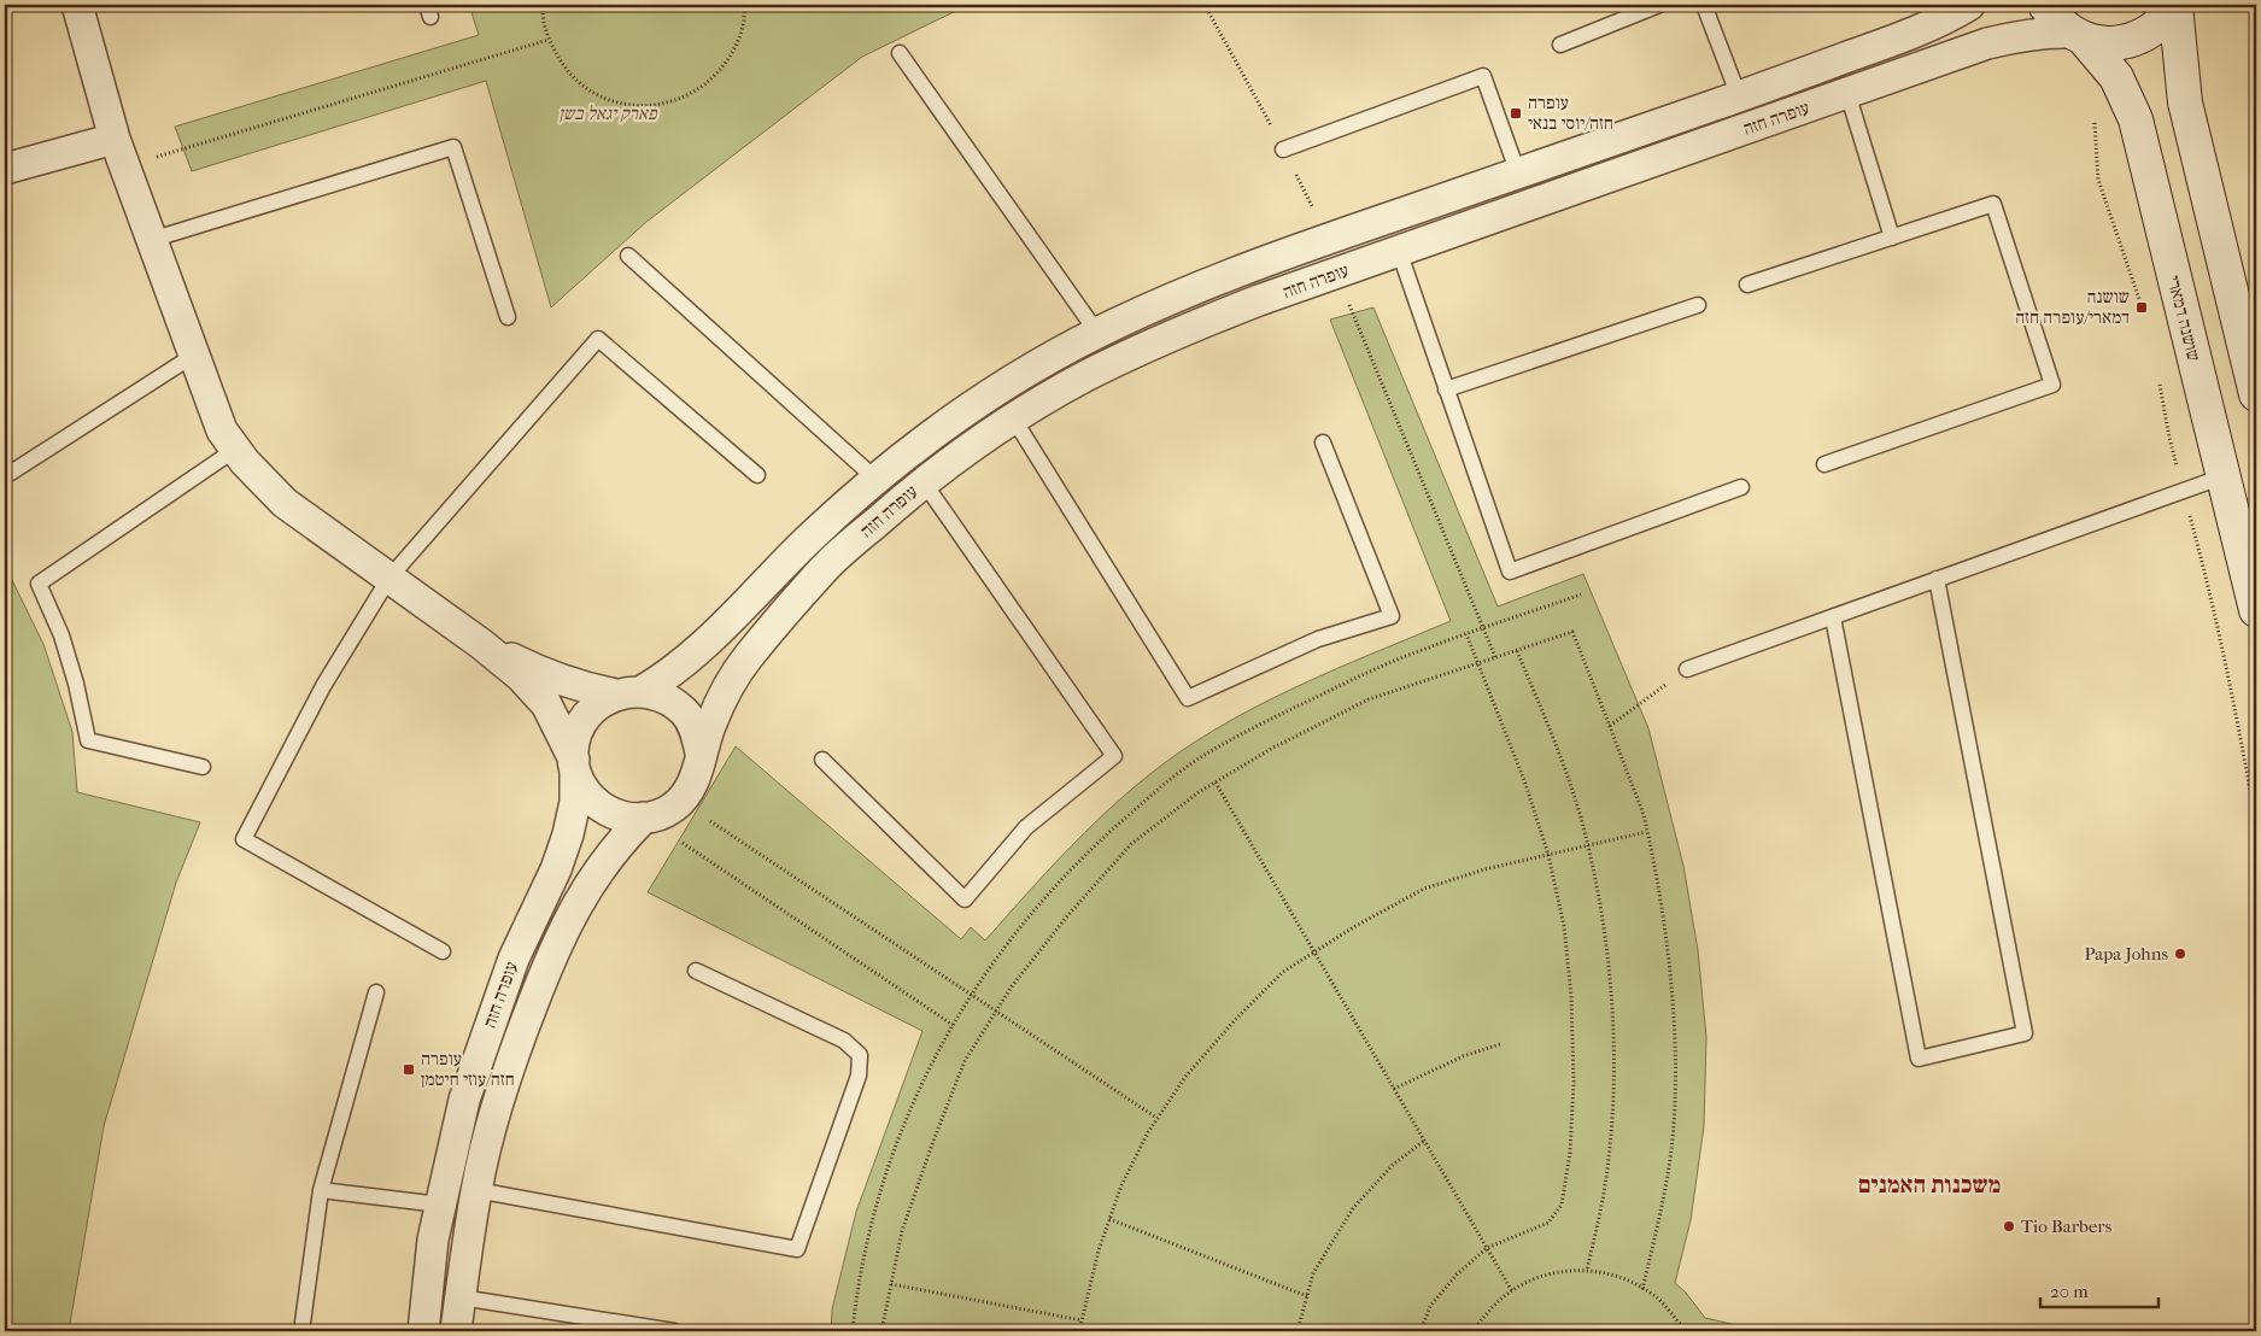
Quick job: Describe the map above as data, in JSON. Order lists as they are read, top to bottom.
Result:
{
  "streets": {
    "street": ["עופרה חזה", "שושנה דמארי"]
  },
  "crossings": [
    ["עופרה חזה", "שושנה דמארי"]
  ],
  "districts": ["משכנות האמנים"],
  "parks": ["פארק יגאל בשן"],
  "places": {
    "transit": ["עופרה חזה/יוסי בנאי", "שושנה דמארי/עופרה חזה", "עופרה חזה/עוזי חיטמן"],
    "other": ["Papa Johns", "Tio Barbers"]
  },
  "scale_bar": "20 m"
}
